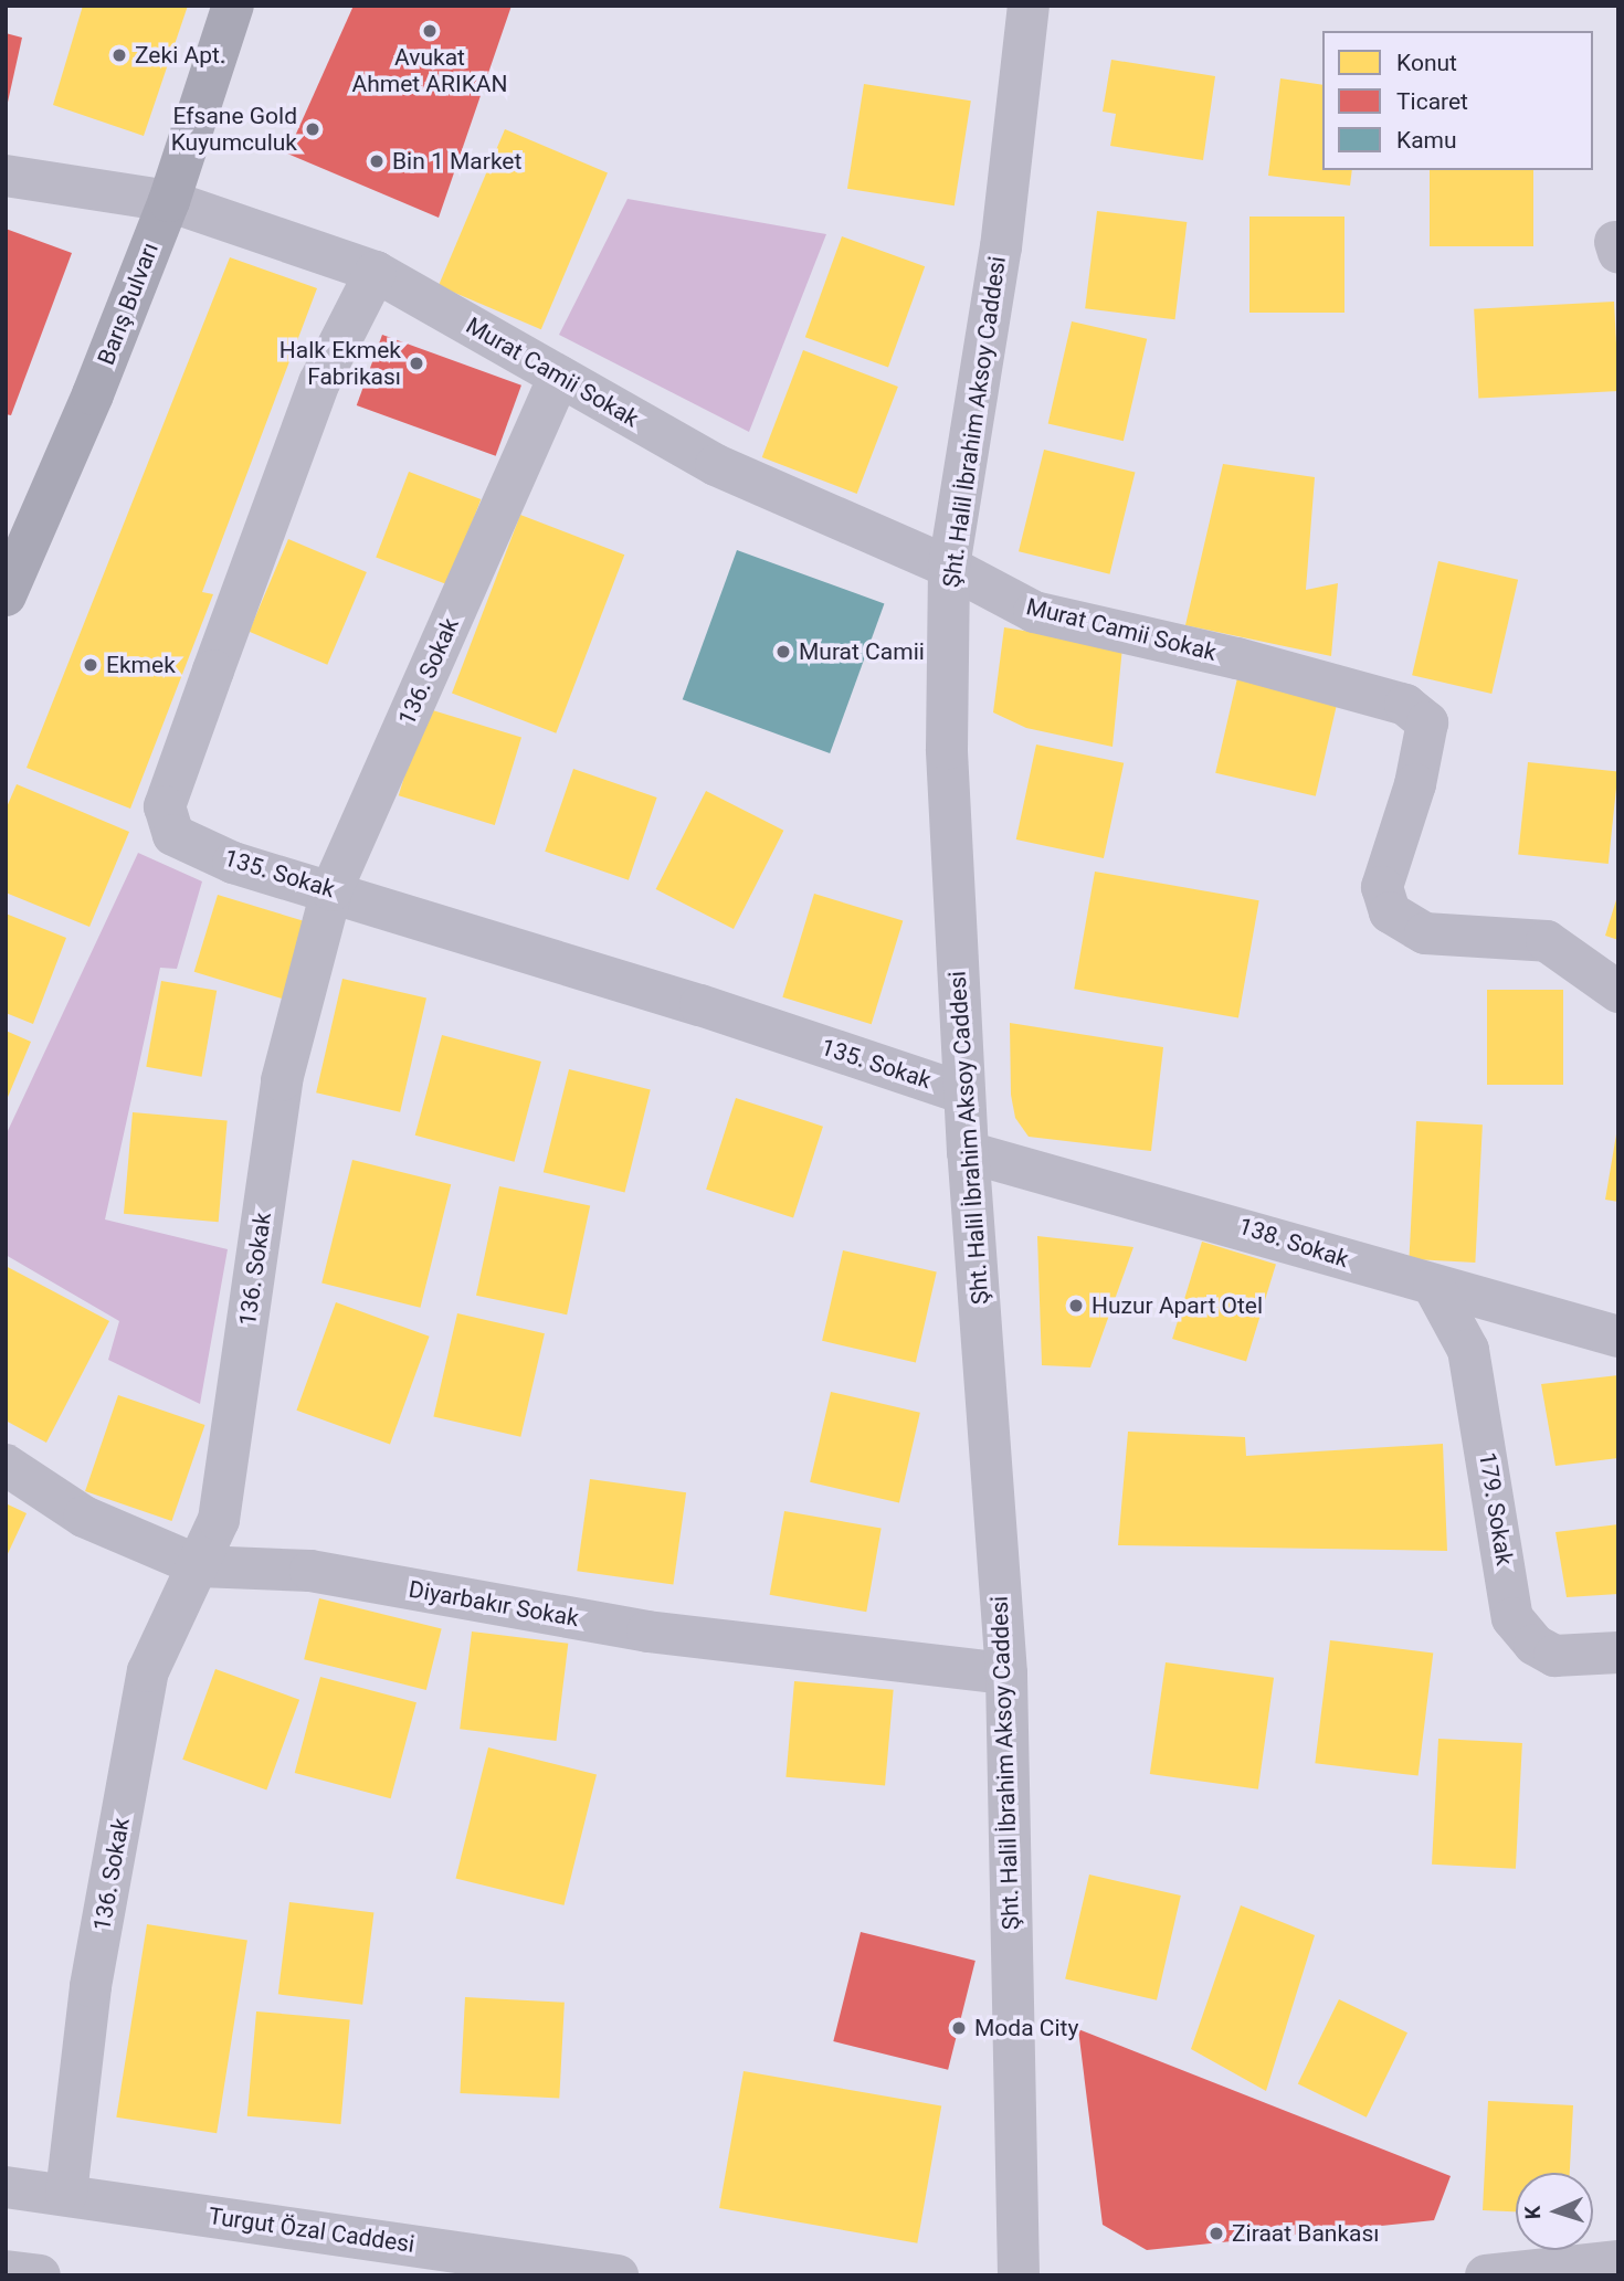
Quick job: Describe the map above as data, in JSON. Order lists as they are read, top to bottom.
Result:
{
  "streets": {
    "main road": ["Barış Bulvarı"],
    "street": [
      "Murat Camii Sokak",
      "Şht. Halil İbrahim Aksoy Caddesi",
      "136. Sokak",
      "135. Sokak",
      "138. Sokak",
      "179. Sokak",
      "Diyarbakır Sokak",
      "Turgut Özal Caddesi"
    ]
  },
  "crossings": [
    ["Barış Bulvarı", "Murat Camii Sokak"],
    ["Murat Camii Sokak", "Şht. Halil İbrahim Aksoy Caddesi"],
    ["Murat Camii Sokak", "136. Sokak"],
    ["Murat Camii Sokak", "135. Sokak"],
    ["Şht. Halil İbrahim Aksoy Caddesi", "135. Sokak"],
    ["Şht. Halil İbrahim Aksoy Caddesi", "138. Sokak"],
    ["Şht. Halil İbrahim Aksoy Caddesi", "Diyarbakır Sokak"],
    ["136. Sokak", "135. Sokak"],
    ["136. Sokak", "Diyarbakır Sokak"],
    ["136. Sokak", "Turgut Özal Caddesi"],
    ["138. Sokak", "179. Sokak"]
  ],
  "places": [
    "Avukat Ahmet ARIKAN",
    "Zeki Apt.",
    "Efsane Gold Kuyumculuk",
    "Bin 1 Market",
    "Halk Ekmek Fabrikası",
    "Murat Camii",
    "Ekmek",
    "Huzur Apart Otel",
    "Moda City",
    "Ziraat Bankası"
  ],
  "legend": ["Konut", "Ticaret", "Kamu"],
  "north": "left"
}
